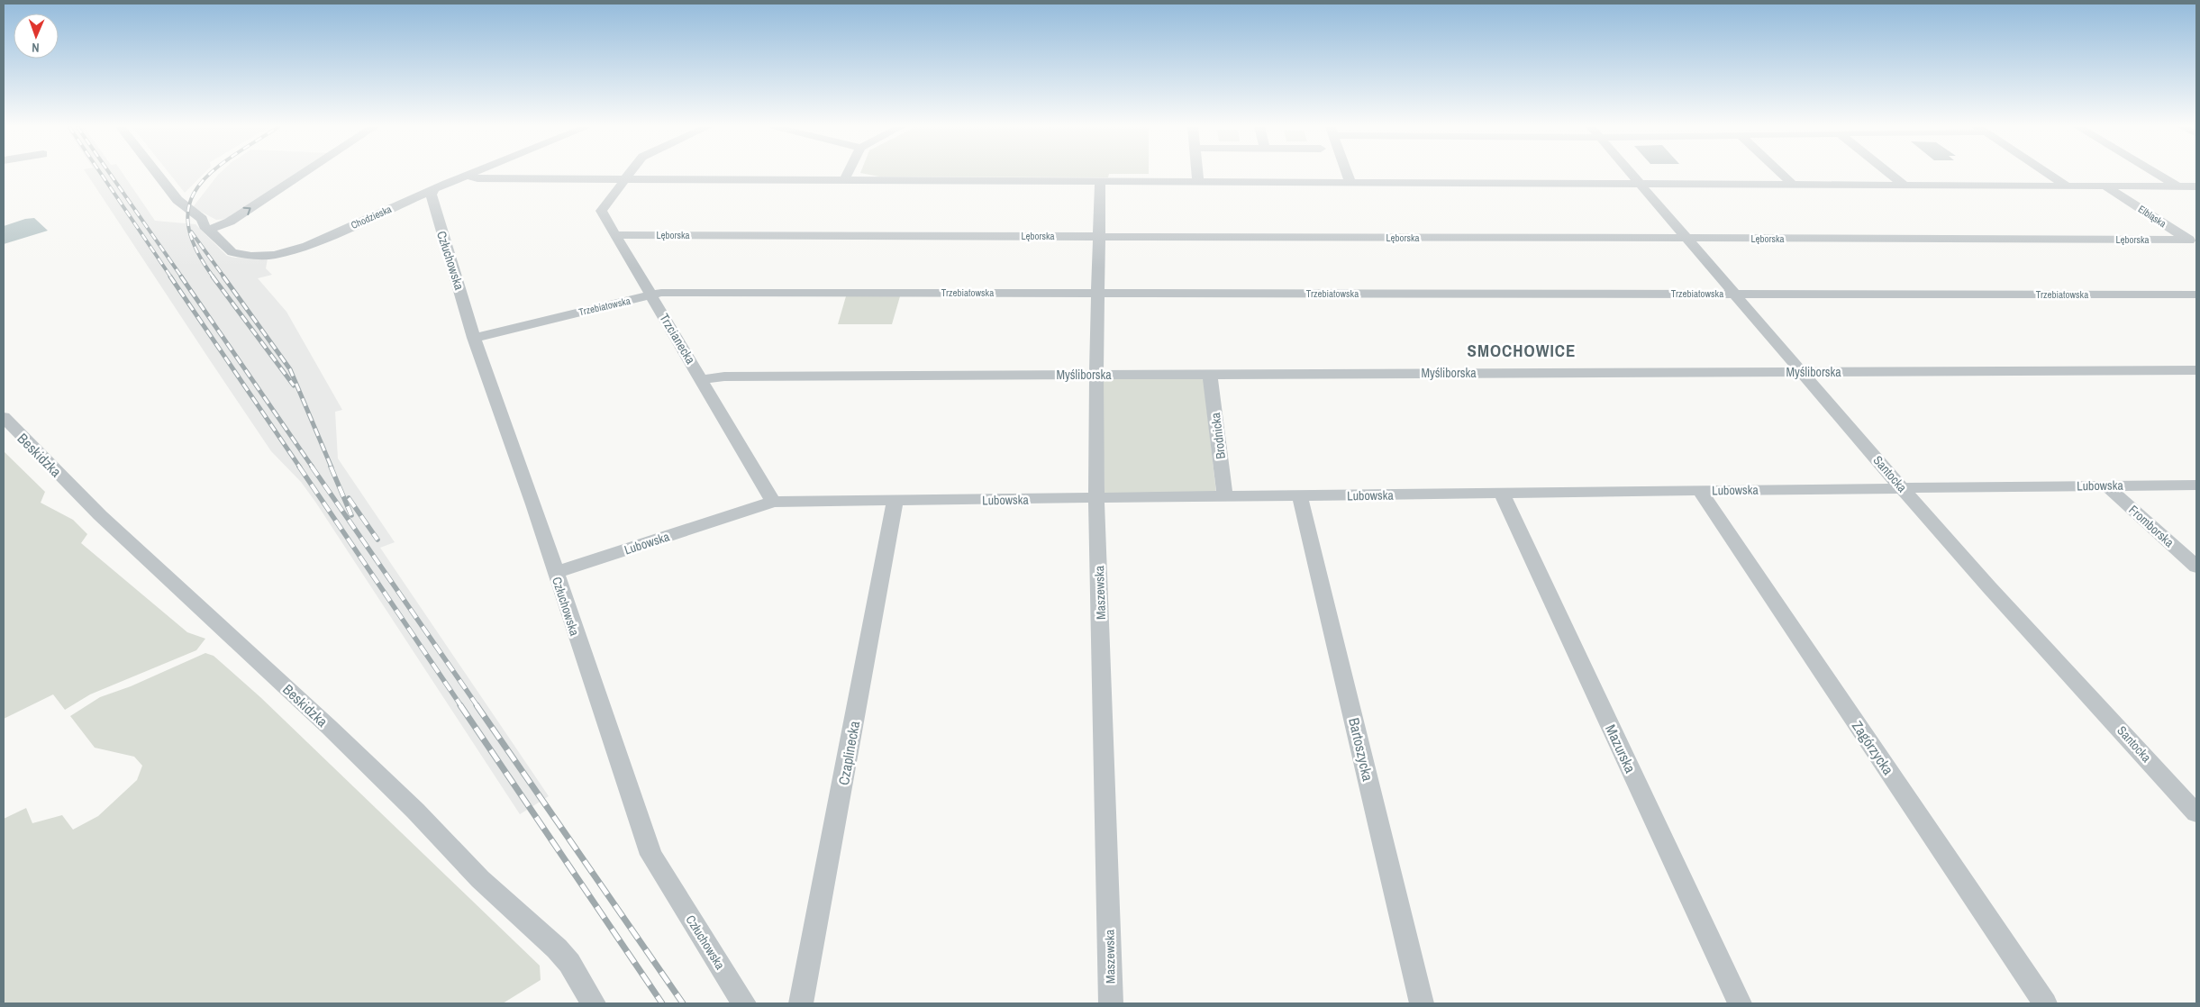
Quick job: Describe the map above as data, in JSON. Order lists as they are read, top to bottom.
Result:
{
  "streets": {
    "street": [
      "Elbląska",
      "Chodzieska",
      "Lęborska",
      "Człuchowska",
      "Trzebiatowska",
      "Trzcianecka",
      "Myśliborska",
      "Brodnicka",
      "Beskidzka",
      "Santocka",
      "Lubowska",
      "Fromborska",
      "Maszewska",
      "Zagórzycka",
      "Mazurska",
      "Bartoszycka",
      "Czaplinecka"
    ]
  },
  "crossings": [
    ["Elbląska", "Lęborska"],
    ["Chodzieska", "Człuchowska"],
    ["Lęborska", "Trzcianecka"],
    ["Lęborska", "Santocka"],
    ["Lęborska", "Maszewska"],
    ["Człuchowska", "Trzebiatowska"],
    ["Człuchowska", "Lubowska"],
    ["Trzebiatowska", "Trzcianecka"],
    ["Trzebiatowska", "Santocka"],
    ["Trzebiatowska", "Maszewska"],
    ["Trzcianecka", "Myśliborska"],
    ["Trzcianecka", "Lubowska"],
    ["Myśliborska", "Brodnicka"],
    ["Myśliborska", "Santocka"],
    ["Myśliborska", "Maszewska"],
    ["Brodnicka", "Lubowska"],
    ["Santocka", "Lubowska"],
    ["Lubowska", "Fromborska"],
    ["Lubowska", "Maszewska"],
    ["Lubowska", "Zagórzycka"],
    ["Lubowska", "Mazurska"],
    ["Lubowska", "Bartoszycka"],
    ["Lubowska", "Czaplinecka"]
  ],
  "districts": ["SMOCHOWICE"],
  "north": "bottom"
}
